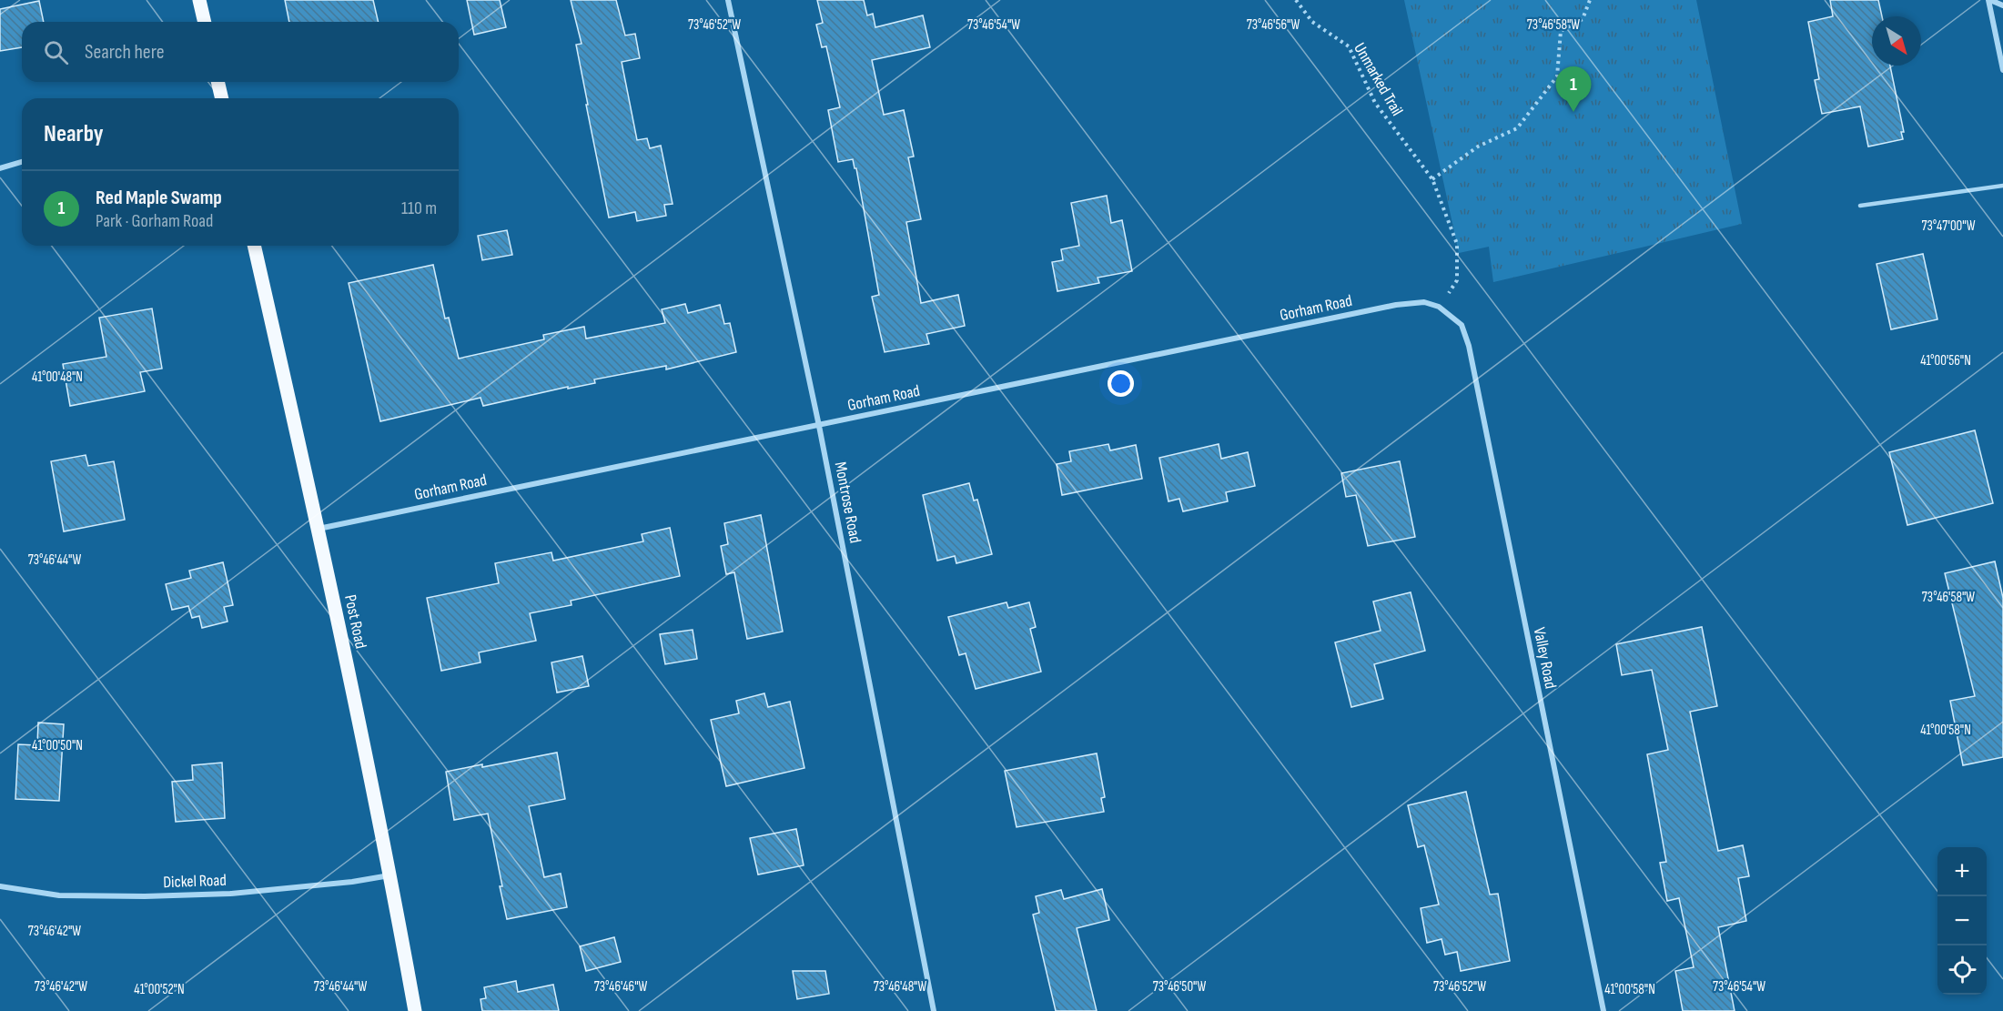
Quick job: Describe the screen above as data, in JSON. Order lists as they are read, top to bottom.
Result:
{
  "streets": {
    "main road": ["Post Road"],
    "street": [
      "Gorham Road",
      "Montrose Road",
      "Valley Road",
      "Dickel Road"
    ],
    "path": ["Unmarked Trail"]
  },
  "crossings": [
    ["Unmarked Trail", "Gorham Road"],
    ["Unmarked Trail", "Valley Road"],
    ["Gorham Road", "Montrose Road"],
    ["Gorham Road", "Post Road"],
    ["Gorham Road", "Valley Road"],
    ["Post Road", "Dickel Road"]
  ],
  "north": "bottom right",
  "page": {
    "search": "Search here",
    "pins": "1",
    "heading": "Nearby",
    "list": [
      {
        "mark": "1",
        "name": "Red Maple Swamp",
        "note": "Park · Gorham Road",
        "value": "110 m"
      }
    ],
    "map_buttons": ["+", "−"]
  },
  "coordinates": [
    "73°46'52\"W",
    "73°46'54\"W",
    "73°46'56\"W",
    "73°46'58\"W",
    "73°47'00\"W",
    "41°00'56\"N",
    "41°00'48\"N",
    "73°46'44\"W",
    "41°00'58\"N",
    "41°00'50\"N",
    "73°46'42\"W",
    "73°46'46\"W",
    "73°46'48\"W",
    "73°46'50\"W",
    "41°00'52\"N"
  ]
}
